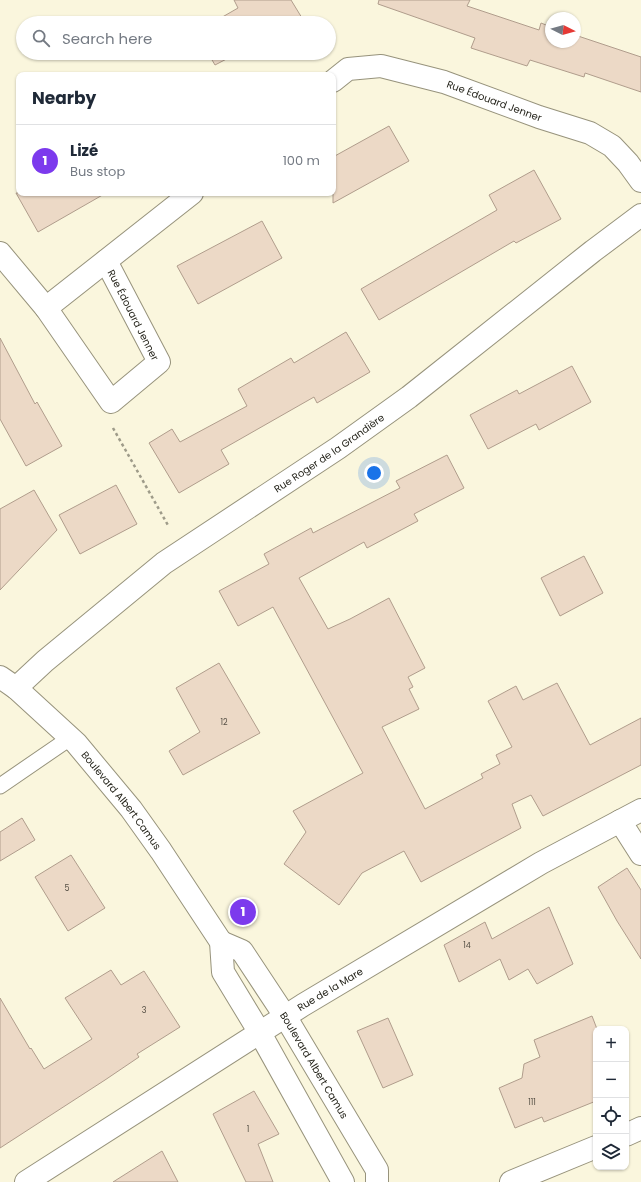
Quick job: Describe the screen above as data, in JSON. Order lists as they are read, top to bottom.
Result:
{
  "streets": {
    "street": [
      "Rue Édouard Jenner",
      "Rue Roger de la Grandière",
      "Boulevard Albert Camus",
      "Rue de la Mare"
    ]
  },
  "crossings": [
    ["Rue Roger de la Grandière", "Boulevard Albert Camus"],
    ["Boulevard Albert Camus", "Rue de la Mare"]
  ],
  "house_numbers": [
    "12",
    "5",
    "14",
    "3",
    "111",
    "1"
  ],
  "north": "right",
  "page": {
    "search": "Search here",
    "heading": "Nearby",
    "list": [
      {
        "mark": "1",
        "name": "Lizé",
        "note": "Bus stop",
        "value": "100 m"
      }
    ],
    "pins": "1",
    "map_buttons": ["+", "−"]
  }
}
